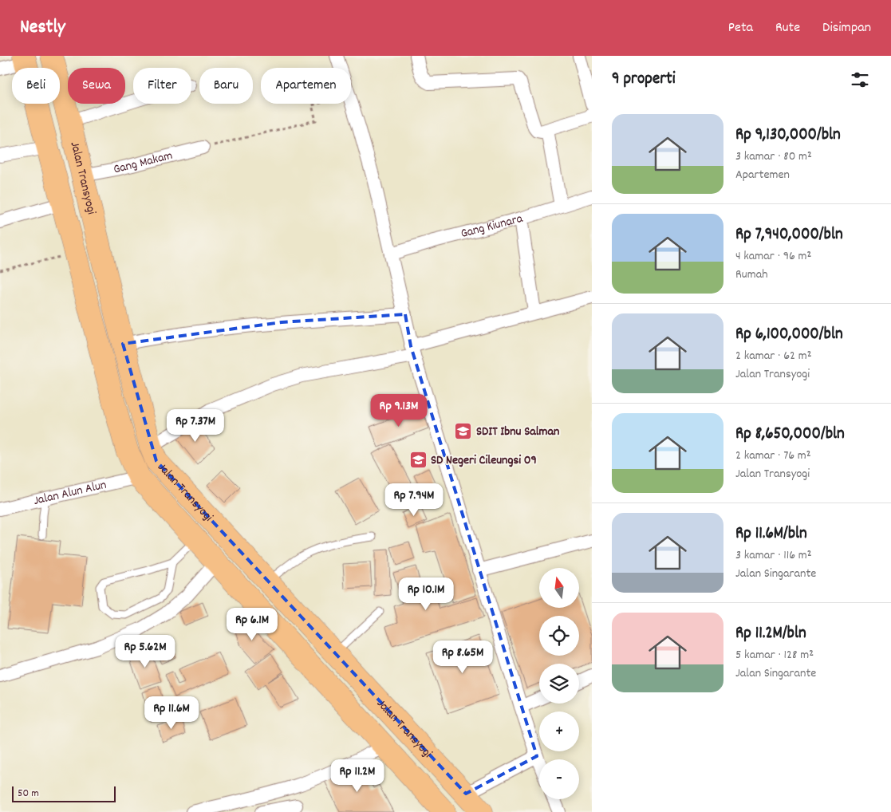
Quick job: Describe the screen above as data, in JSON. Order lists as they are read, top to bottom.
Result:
{
  "streets": {
    "highway": ["Jalan Transyogi"],
    "street": ["Gang Makam", "Gang Kiunara", "Jalan Alun Alun"]
  },
  "crossings": [
    ["Gang Makam", "Jalan Transyogi"],
    ["Jalan Transyogi", "Jalan Alun Alun"]
  ],
  "places": {
    "school or university": ["SDIT Ibnu Salman", "SD Negeri Cileungsi 09"]
  },
  "scale_bar": "50 m",
  "north": "top",
  "page": {
    "header": "Nestly",
    "nav": ["Peta", "Rute", "Disimpan"],
    "heading": "9 properti",
    "chip": [
      "Beli",
      "Sewa",
      "Filter",
      "Baru",
      "Apartemen"
    ],
    "list": [
      {
        "name": "Rp 9,130,000/bln",
        "note": "3 kamar · 80 m² · Apartemen"
      },
      {
        "name": "Rp 7,940,000/bln",
        "note": "4 kamar · 96 m² · Rumah"
      },
      {
        "name": "Rp 6,100,000/bln",
        "note": "2 kamar · 62 m² · Jalan Transyogi"
      },
      {
        "name": "Rp 8,650,000/bln",
        "note": "2 kamar · 76 m² · Jalan Transyogi"
      },
      {
        "name": "Rp 11.6M/bln",
        "note": "3 kamar · 116 m² · Jalan Singarante"
      },
      {
        "name": "Rp 11.2M/bln",
        "note": "5 kamar · 128 m² · Jalan Singarante"
      }
    ],
    "price": [
      "Rp 9.13M",
      "Rp 7.37M",
      "Rp 7.94M",
      "Rp 10.1M",
      "Rp 6.1M",
      "Rp 5.62M",
      "Rp 8.65M",
      "Rp 11.6M",
      "Rp 11.2M"
    ],
    "map_buttons": ["+", "−"],
    "scale": "50 m"
  }
}
